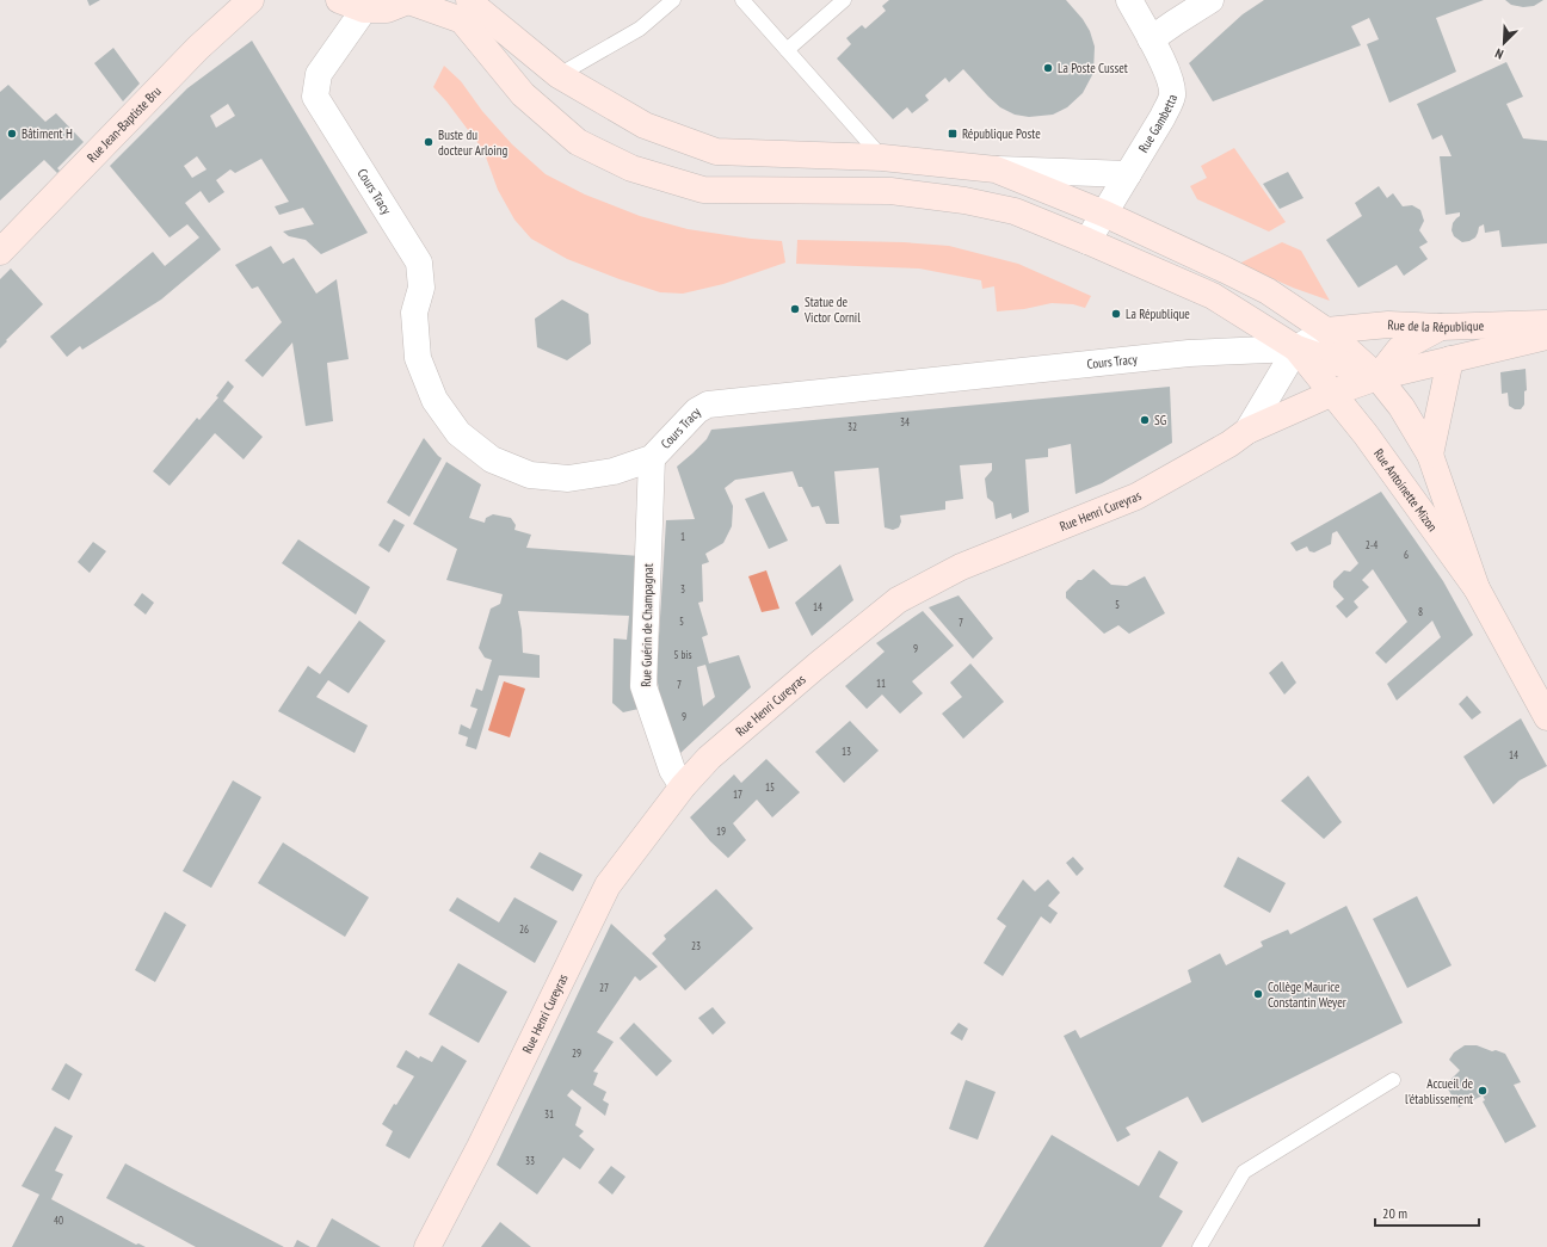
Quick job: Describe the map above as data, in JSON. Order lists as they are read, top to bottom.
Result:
{
  "streets": {
    "main road": [
      "Rue Jean-Baptiste Bru",
      "Rue de la République",
      "Rue Antoinette Mizon",
      "Rue Henri Cureyras"
    ],
    "street": ["Rue Gambetta", "Cours Tracy", "Rue Guérin de Champagnat"]
  },
  "crossings": [
    ["Cours Tracy", "Rue Antoinette Mizon"],
    ["Cours Tracy", "Rue Guérin de Champagnat"],
    ["Rue de la République", "Rue Antoinette Mizon"],
    ["Rue de la République", "Rue Henri Cureyras"],
    ["Rue Antoinette Mizon", "Rue Henri Cureyras"],
    ["Rue Henri Cureyras", "Rue Guérin de Champagnat"]
  ],
  "places": {
    "other": [
      "La Poste Cusset",
      "Bâtiment H",
      "Buste du docteur Arloing",
      "Statue de Victor Cornil",
      "La République",
      "SG",
      "Collège Maurice Constantin Weyer",
      "Accueil de l'établissement"
    ],
    "transit": ["République Poste"]
  },
  "house_numbers": [
    "34",
    "32",
    "1",
    "2-4",
    "6",
    "3",
    "5",
    "14",
    "8",
    "5",
    "7",
    "9",
    "5 bis",
    "11",
    "7",
    "9",
    "13",
    "14",
    "15",
    "17",
    "19",
    "26",
    "23",
    "27",
    "29",
    "31",
    "33",
    "40"
  ],
  "scale_bar": "20 m",
  "north": "bottom left"
}
